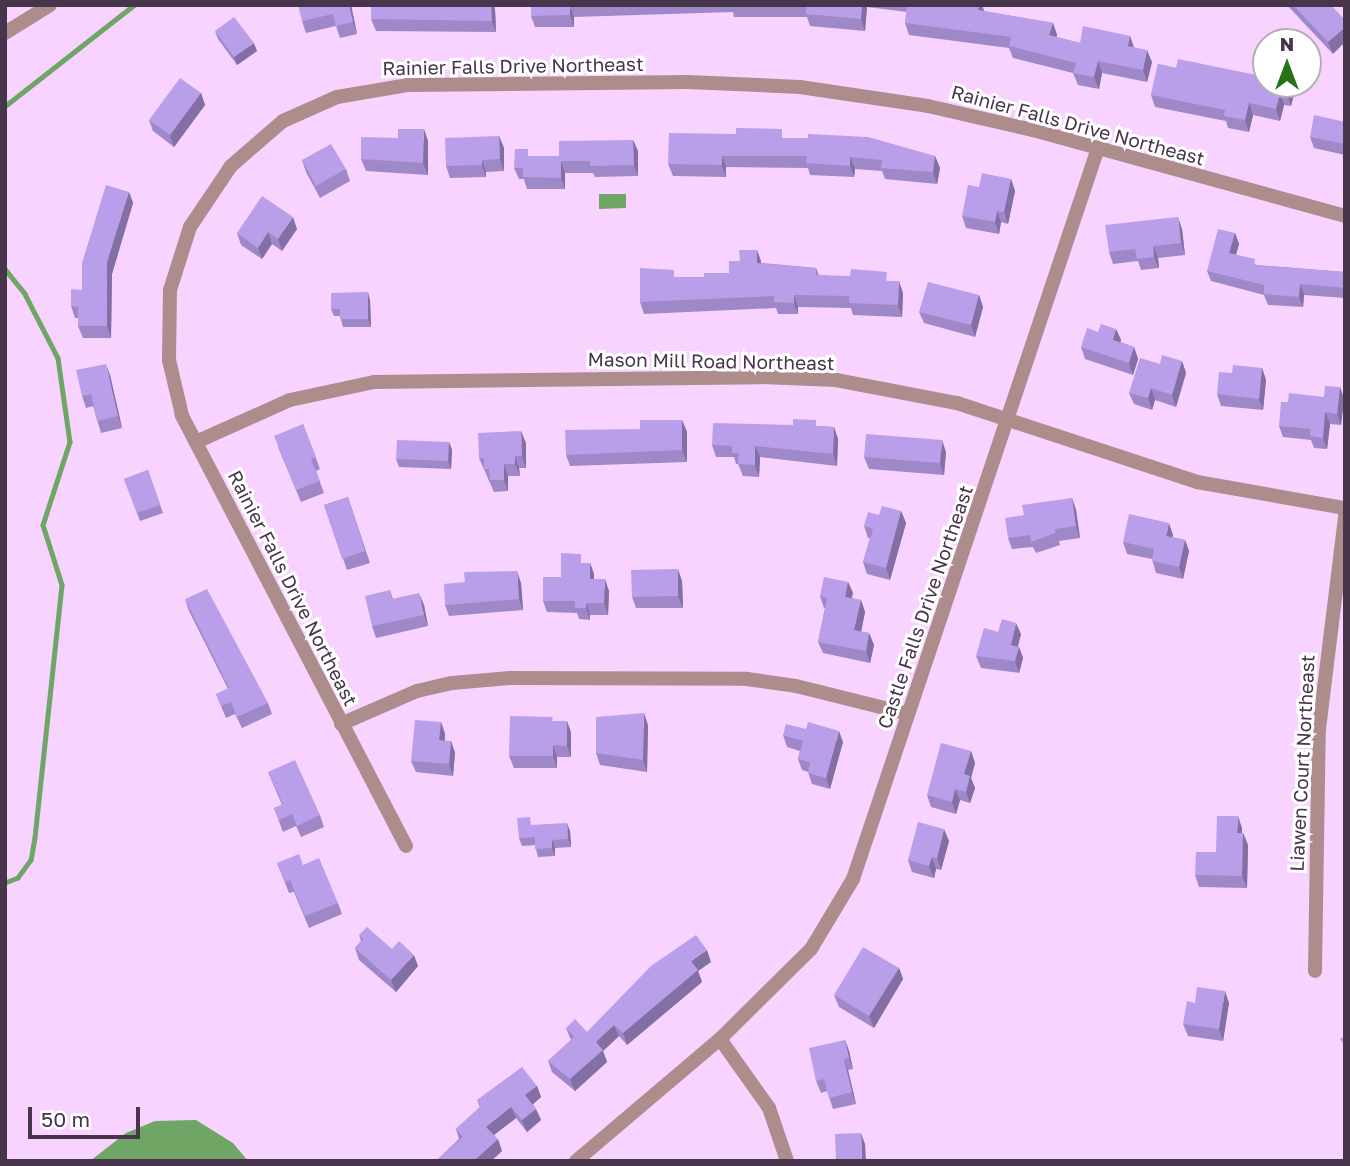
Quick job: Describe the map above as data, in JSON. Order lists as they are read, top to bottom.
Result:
{
  "streets": {
    "street": [
      "Rainier Falls Drive Northeast",
      "Mason Mill Road Northeast",
      "Castle Falls Drive Northeast",
      "Liawen Court Northeast"
    ]
  },
  "crossings": [
    ["Rainier Falls Drive Northeast", "Mason Mill Road Northeast"],
    ["Rainier Falls Drive Northeast", "Castle Falls Drive Northeast"],
    ["Mason Mill Road Northeast", "Castle Falls Drive Northeast"]
  ],
  "scale_bar": "50 m",
  "north": "top"
}
